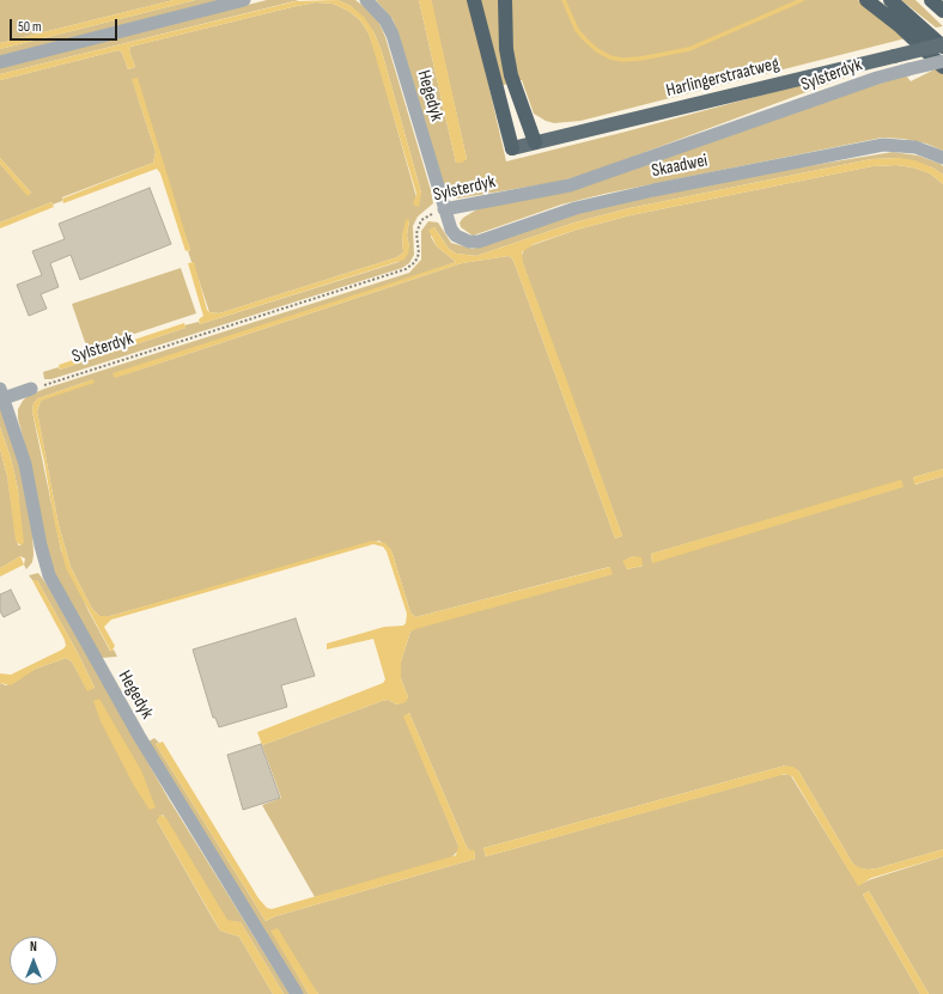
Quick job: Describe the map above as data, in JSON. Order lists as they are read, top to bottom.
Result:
{
  "streets": {
    "main road": ["Harlingerstraatweg"],
    "street": ["Sylsterdyk", "Hegedyk", "Skaadwei"]
  },
  "crossings": [
    ["Sylsterdyk", "Hegedyk"],
    ["Sylsterdyk", "Skaadwei"],
    ["Hegedyk", "Skaadwei"]
  ],
  "scale_bar": "50 m",
  "north": "top"
}
